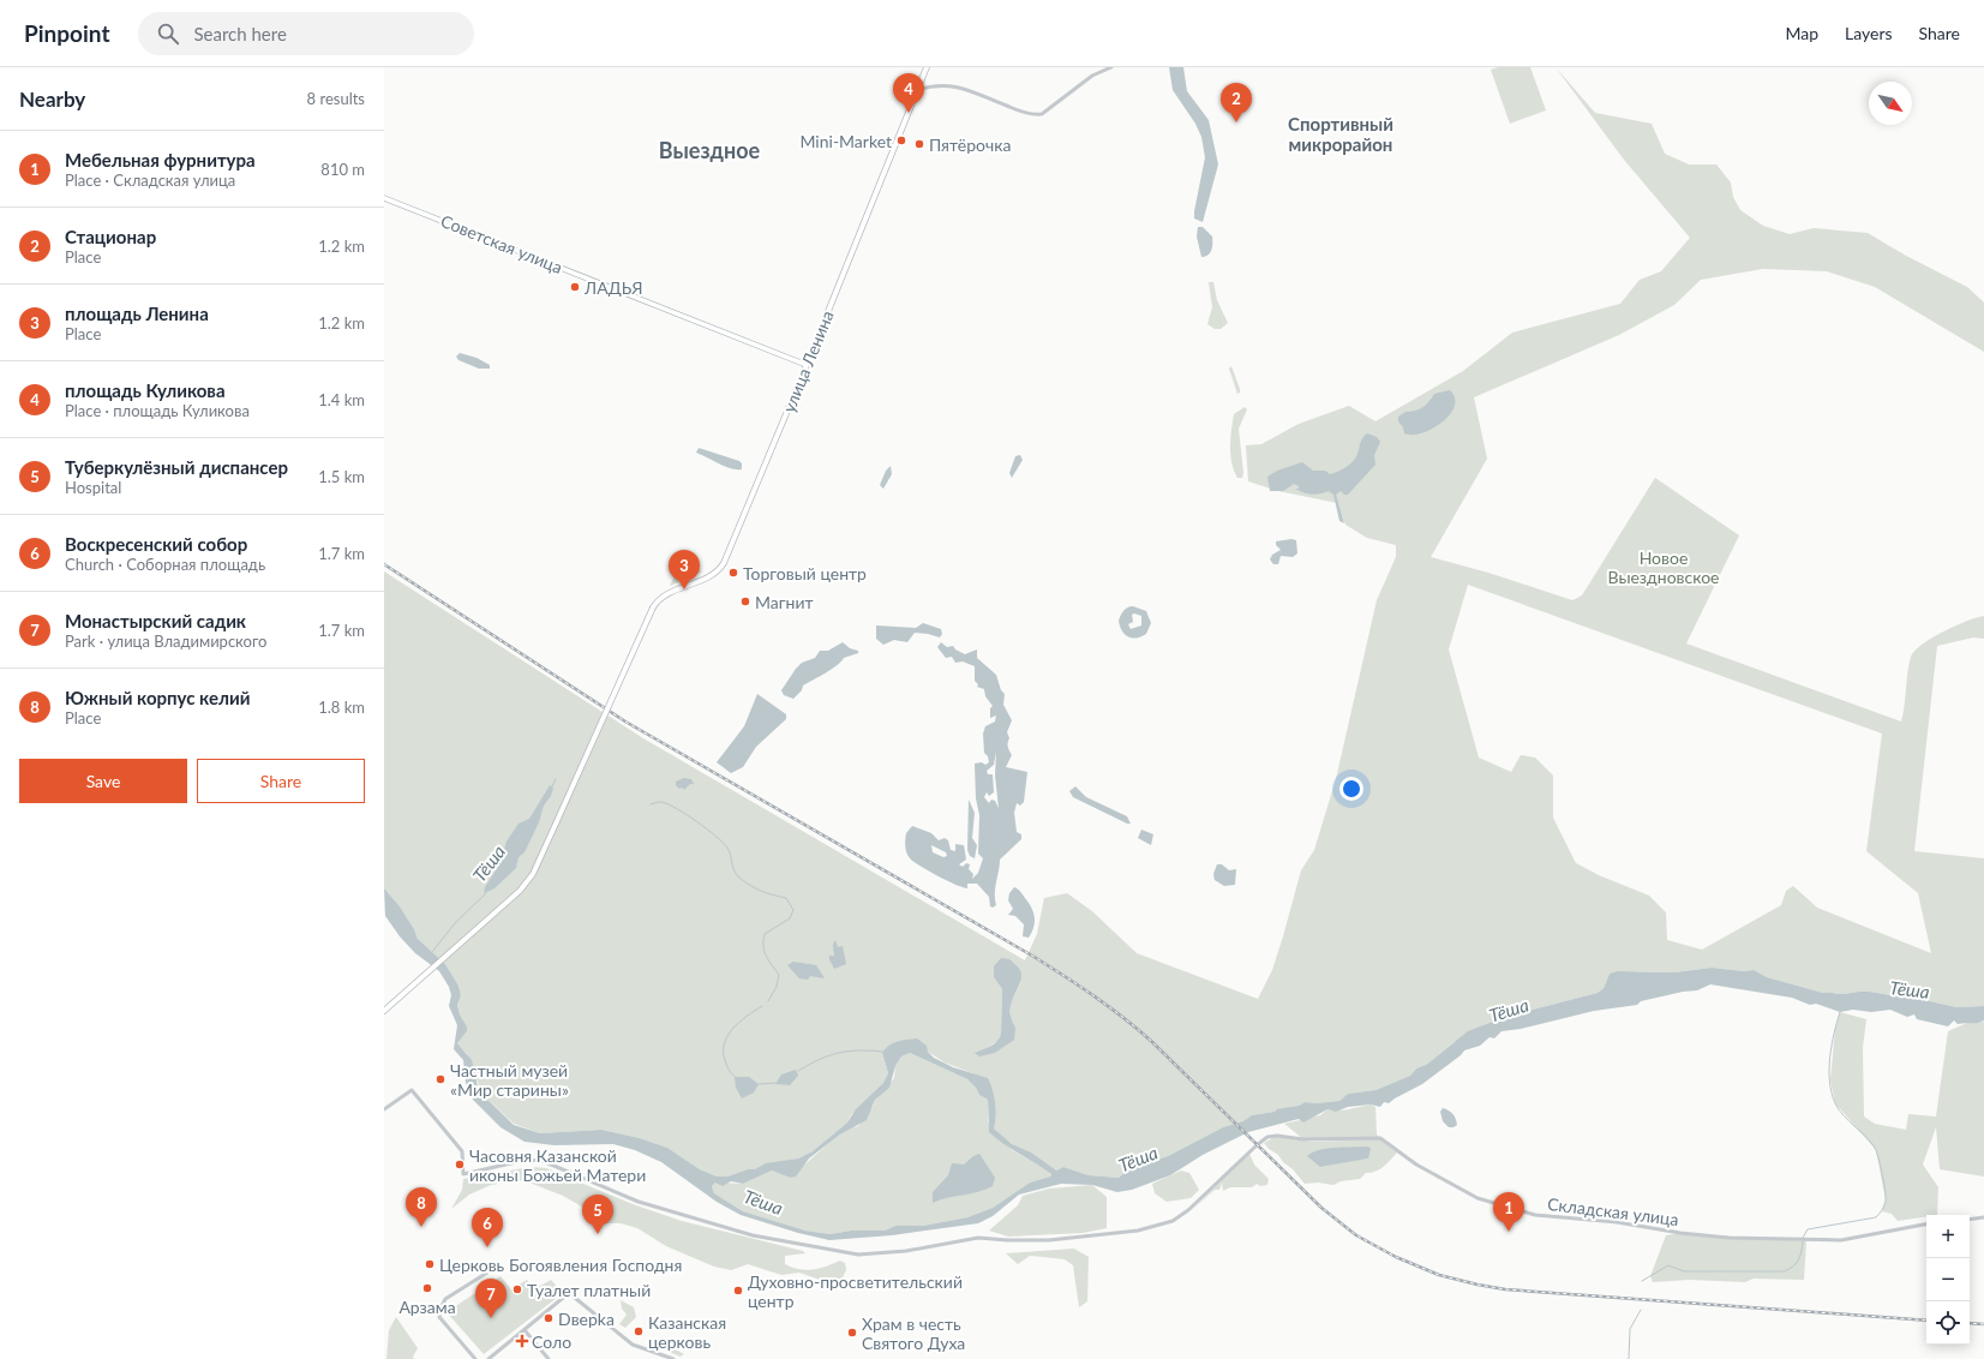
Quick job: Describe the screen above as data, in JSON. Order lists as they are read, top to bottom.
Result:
{
  "streets": {
    "main road": ["Советская улица", "улица Ленина"],
    "street": ["Складская улица"]
  },
  "crossings": [
    ["Советская улица", "улица Ленина"]
  ],
  "districts": ["Спортивный микрорайон", "Выездное"],
  "water": ["Тёша"],
  "parks": ["Новое Выездновское"],
  "places": {
    "other": [
      "Mini-Market",
      "Пятёрочка",
      "ЛАДЬЯ",
      "Торговый центр",
      "Магнит",
      "Частный музей «Мир старины»",
      "Часовня Казанской иконы Божьей Матери",
      "Церковь Богоявления Господня",
      "Арзама",
      "Туалет платный",
      "Духовно-просветительский центр",
      "Dверkа",
      "Казанская церковь",
      "Храм в честь Святого Духа"
    ],
    "health": ["Соло"]
  },
  "north": "bottom right",
  "page": {
    "header": "Pinpoint",
    "search": "Search here",
    "nav": ["Map", "Layers", "Share"],
    "heading": ["Nearby", "8 results"],
    "pins": [
      "4",
      "2",
      "3",
      "8",
      "1",
      "5",
      "6",
      "7"
    ],
    "list": [
      {
        "mark": "1",
        "name": "Мебельная фурнитура",
        "note": "Place · Складская улица",
        "value": "810 m"
      },
      {
        "mark": "2",
        "name": "Стационар",
        "note": "Place",
        "value": "1.2 km"
      },
      {
        "mark": "3",
        "name": "площадь Ленина",
        "note": "Place",
        "value": "1.2 km"
      },
      {
        "mark": "4",
        "name": "площадь Куликова",
        "note": "Place · площадь Куликова",
        "value": "1.4 km"
      },
      {
        "mark": "5",
        "name": "Туберкулёзный диспансер",
        "note": "Hospital",
        "value": "1.5 km"
      },
      {
        "mark": "6",
        "name": "Воскресенский собор",
        "note": "Church · Соборная площадь",
        "value": "1.7 km"
      },
      {
        "mark": "7",
        "name": "Монастырский садик",
        "note": "Park · улица Владимирского",
        "value": "1.7 km"
      },
      {
        "mark": "8",
        "name": "Южный корпус келий",
        "note": "Place",
        "value": "1.8 km"
      }
    ],
    "buttons": ["Save", "Share"],
    "map_buttons": ["+", "−"]
  }
}
